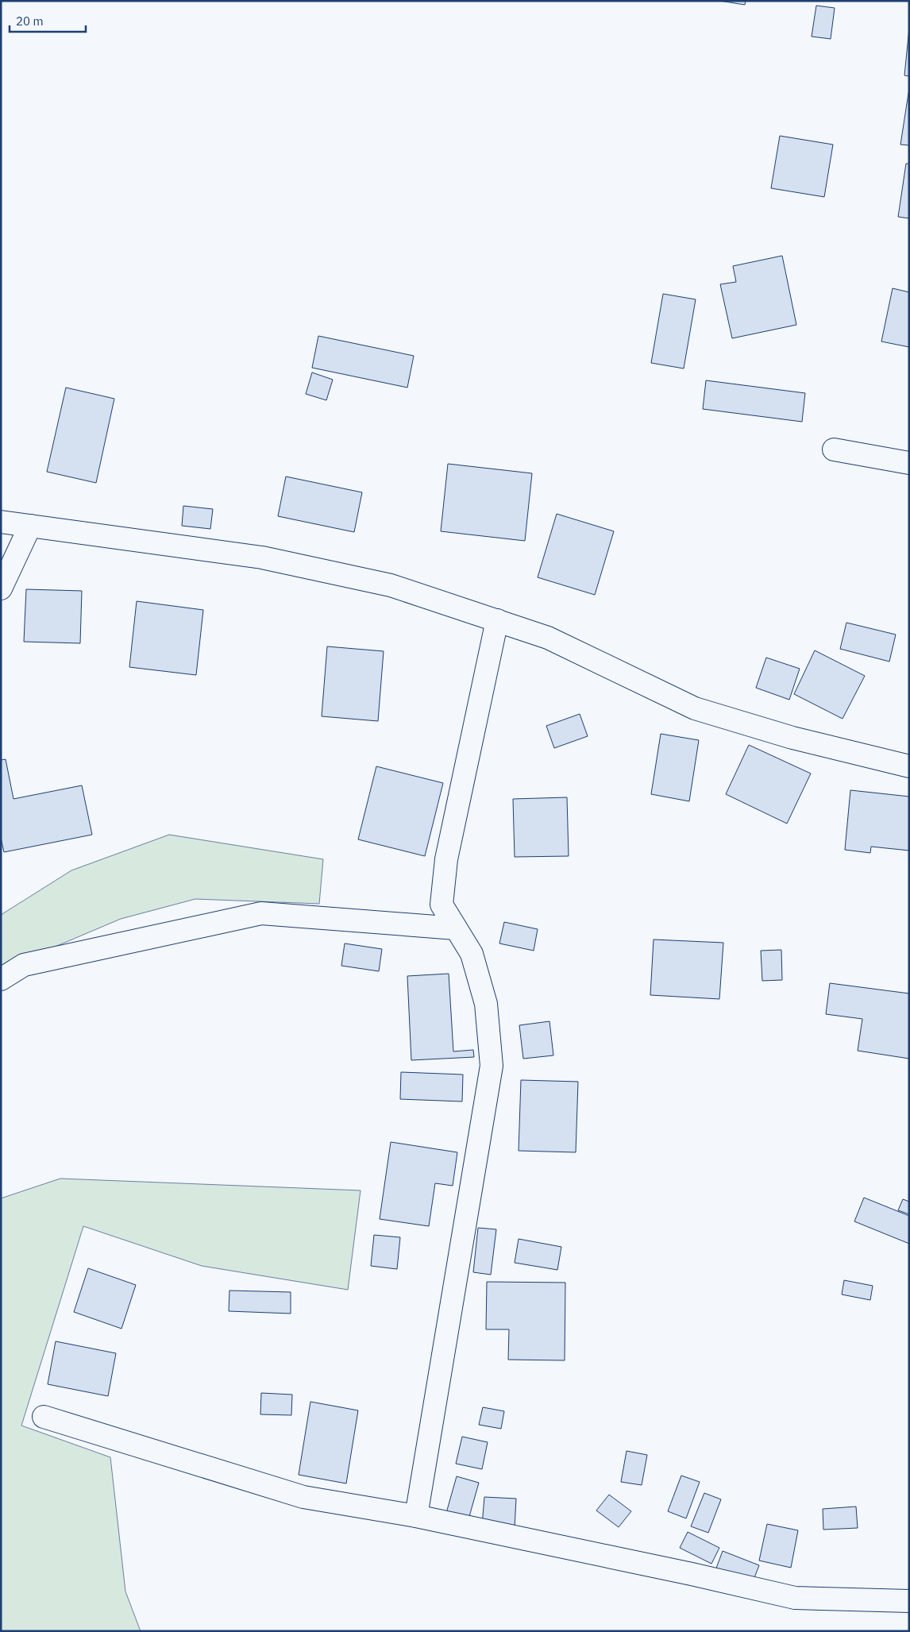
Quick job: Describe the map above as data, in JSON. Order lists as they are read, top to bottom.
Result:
{
  "scale_bar": "20 m"
}
